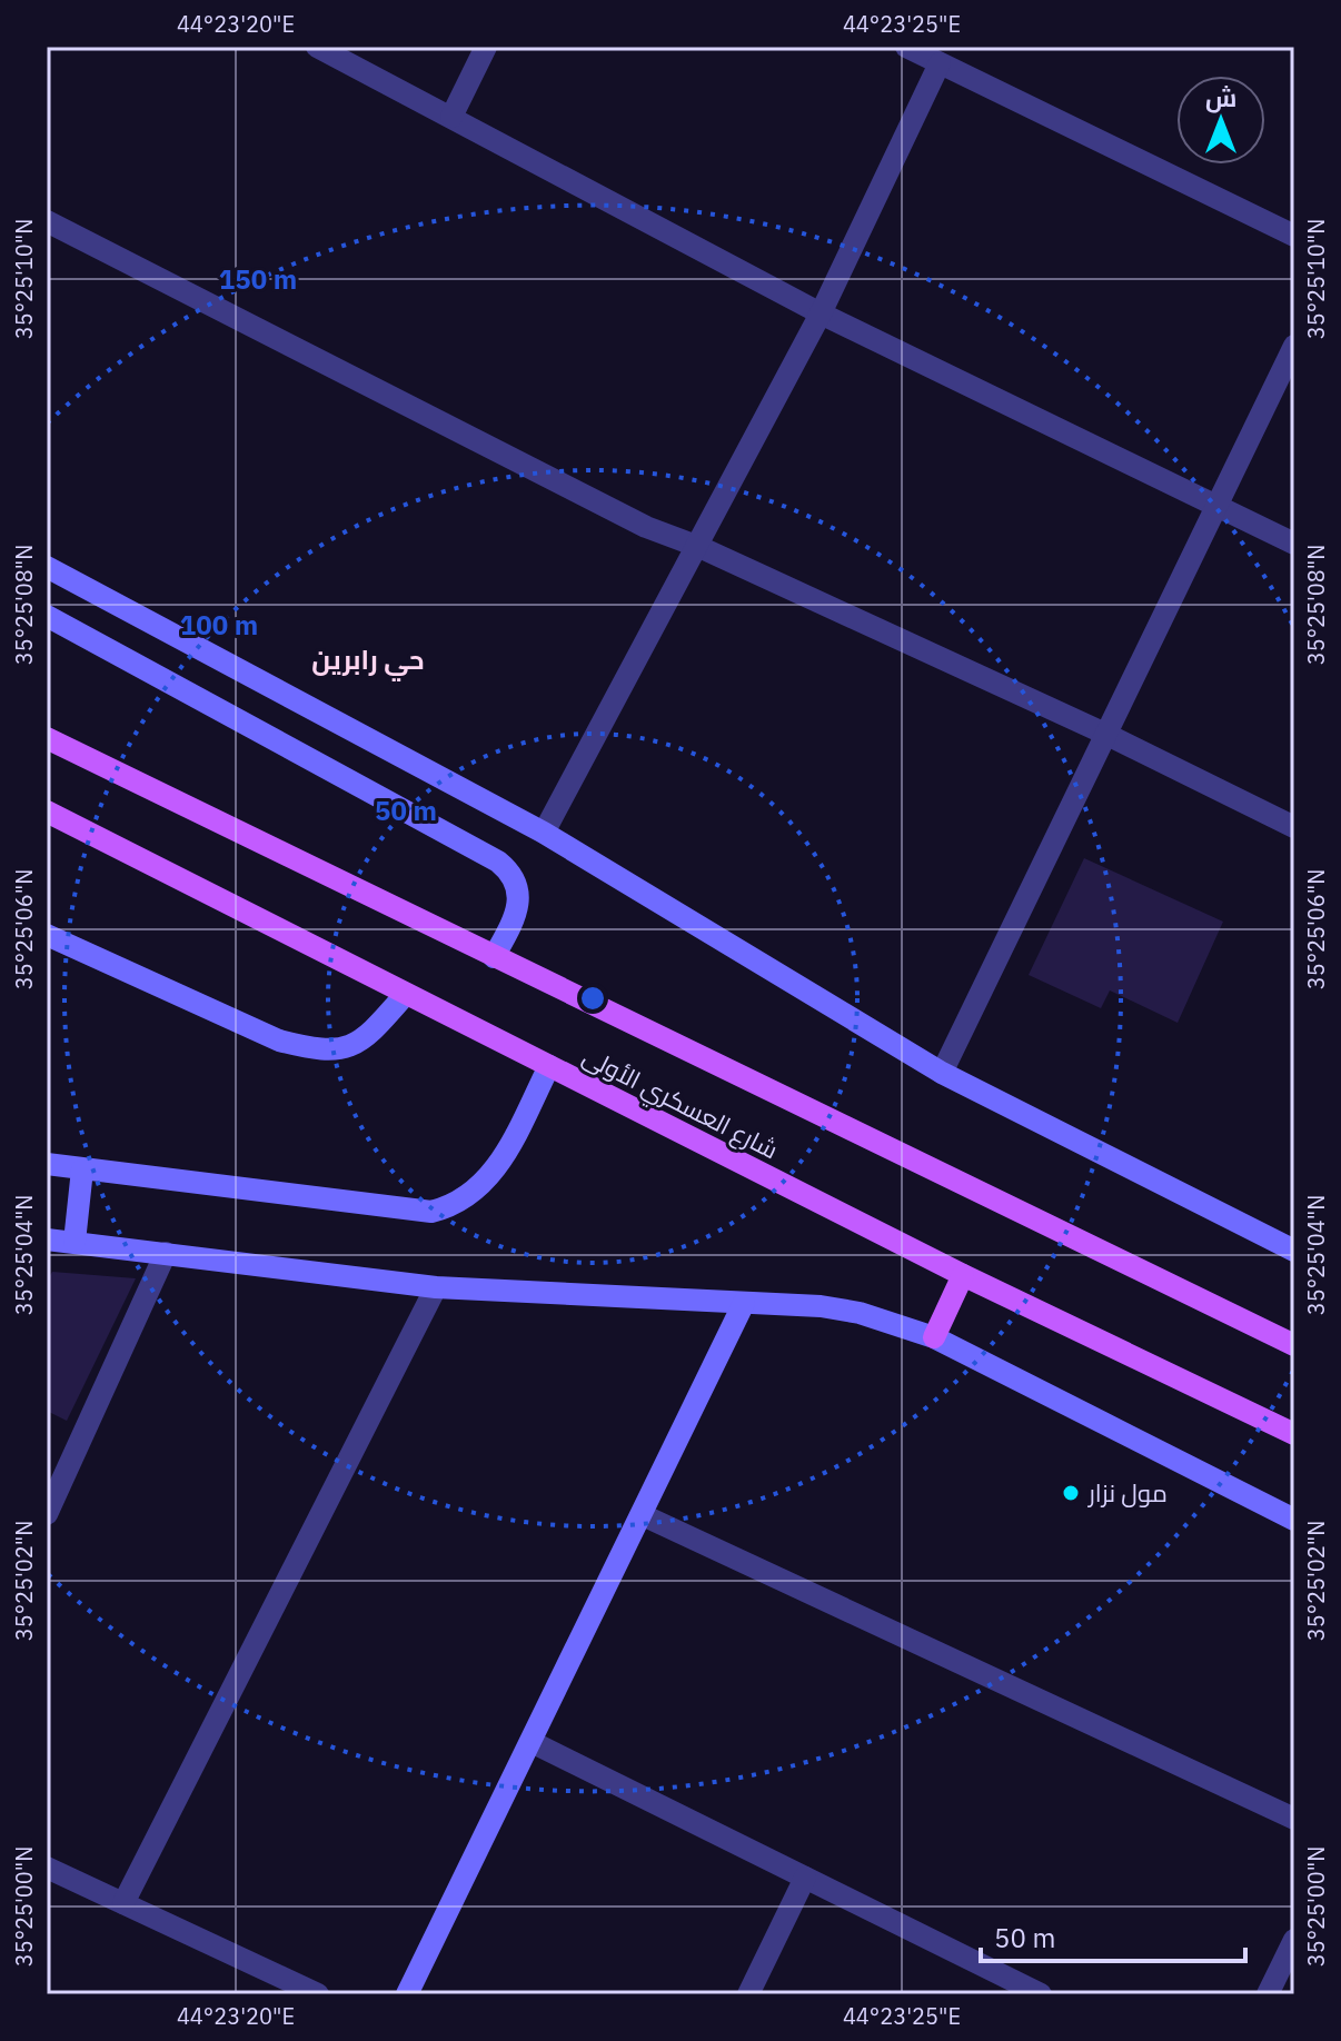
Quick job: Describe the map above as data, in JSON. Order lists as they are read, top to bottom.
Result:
{
  "streets": {
    "main road": ["شارع العسكري الأولى"]
  },
  "districts": ["حي رابرين"],
  "places": ["مول نزار"],
  "scale_bar": "50 m",
  "north": "top",
  "coordinates": [
    "44°23'20\"E",
    "44°23'25\"E",
    "35°25'10\"N",
    "35°25'08\"N",
    "35°25'06\"N",
    "35°25'04\"N",
    "35°25'02\"N",
    "35°25'00\"N"
  ],
  "rings": ["150 m", "100 m", "50 m"]
}
